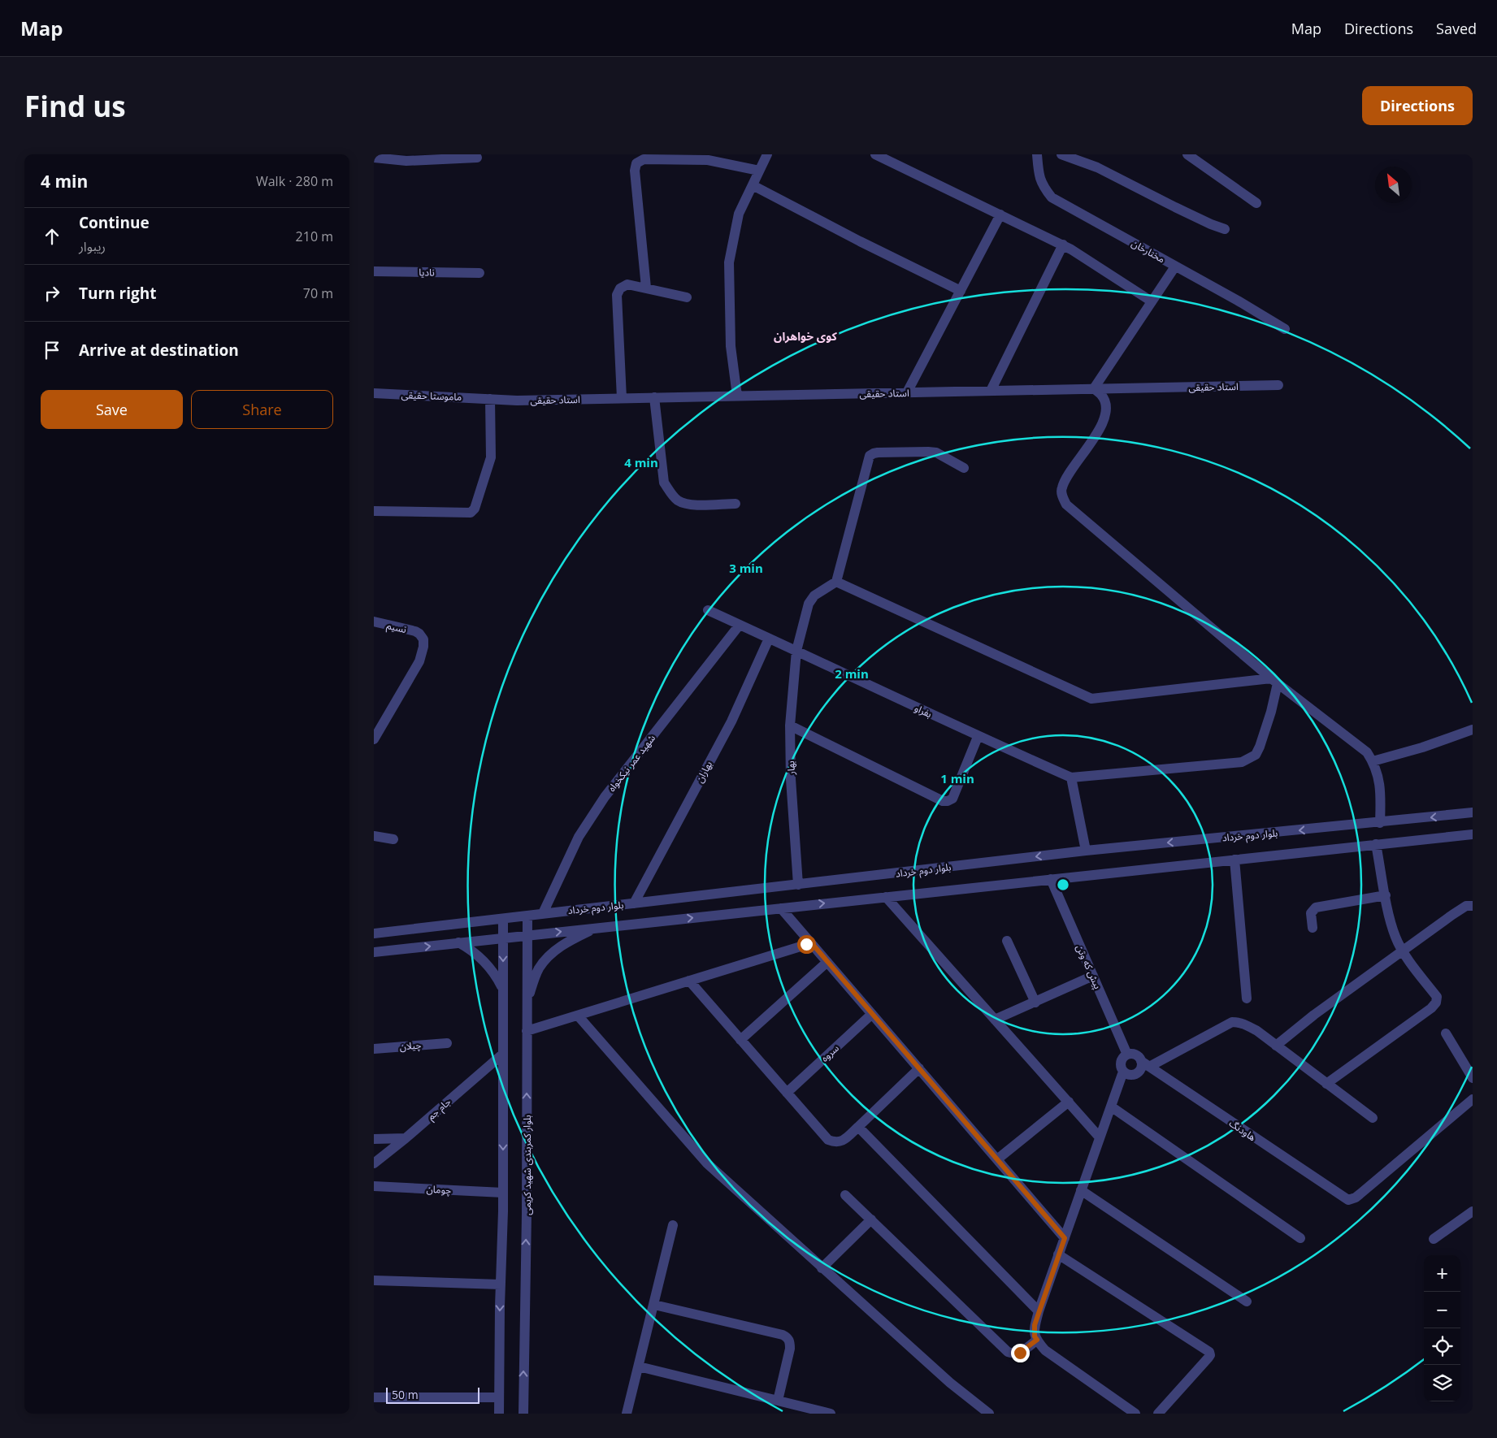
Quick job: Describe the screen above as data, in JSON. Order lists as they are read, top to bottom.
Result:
{
  "streets": {
    "street": [
      "مختارخان",
      "نادیا",
      "استاد حقیقی",
      "ماموستا حقیقی",
      "نسیم",
      "بفراو",
      "شهید عمر نیکخواه",
      "بهار",
      "بهاران",
      "بلوار دوم خرداد",
      "پیش که وتن",
      "چیلان",
      "سروه",
      "جام جم",
      "هاودنگ",
      "بلوار کمربندی شهید کریمی",
      "چومان"
    ]
  },
  "crossings": [
    ["استاد حقیقی", "ماموستا حقیقی"],
    ["بفراو", "شهید عمر نیکخواه"],
    ["بفراو", "بهار"],
    ["بفراو", "بهاران"],
    ["شهید عمر نیکخواه", "بلوار دوم خرداد"],
    ["بهار", "بلوار دوم خرداد"],
    ["بهاران", "بلوار دوم خرداد"],
    ["بلوار دوم خرداد", "پیش که وتن"],
    ["بلوار دوم خرداد", "بلوار کمربندی شهید کریمی"],
    ["پیش که وتن", "هاودنگ"]
  ],
  "districts": ["کوی خواهران"],
  "scale_bar": "50 m",
  "north": "top left",
  "page": {
    "header": "Map",
    "nav": ["Map", "Directions", "Saved"],
    "buttons": [
      "Directions",
      ["Save", "Share"]
    ],
    "title": "Find us",
    "heading": ["4 min", "Walk · 280 m"],
    "list": [
      ["Continue", "ریبوار", "210 m"],
      ["Turn right", "70 m"],
      "Arrive at destination"
    ],
    "map_buttons": ["+", "−"],
    "scale": "50 m"
  },
  "rings": [
    "4 min",
    "3 min",
    "2 min",
    "1 min"
  ]
}
